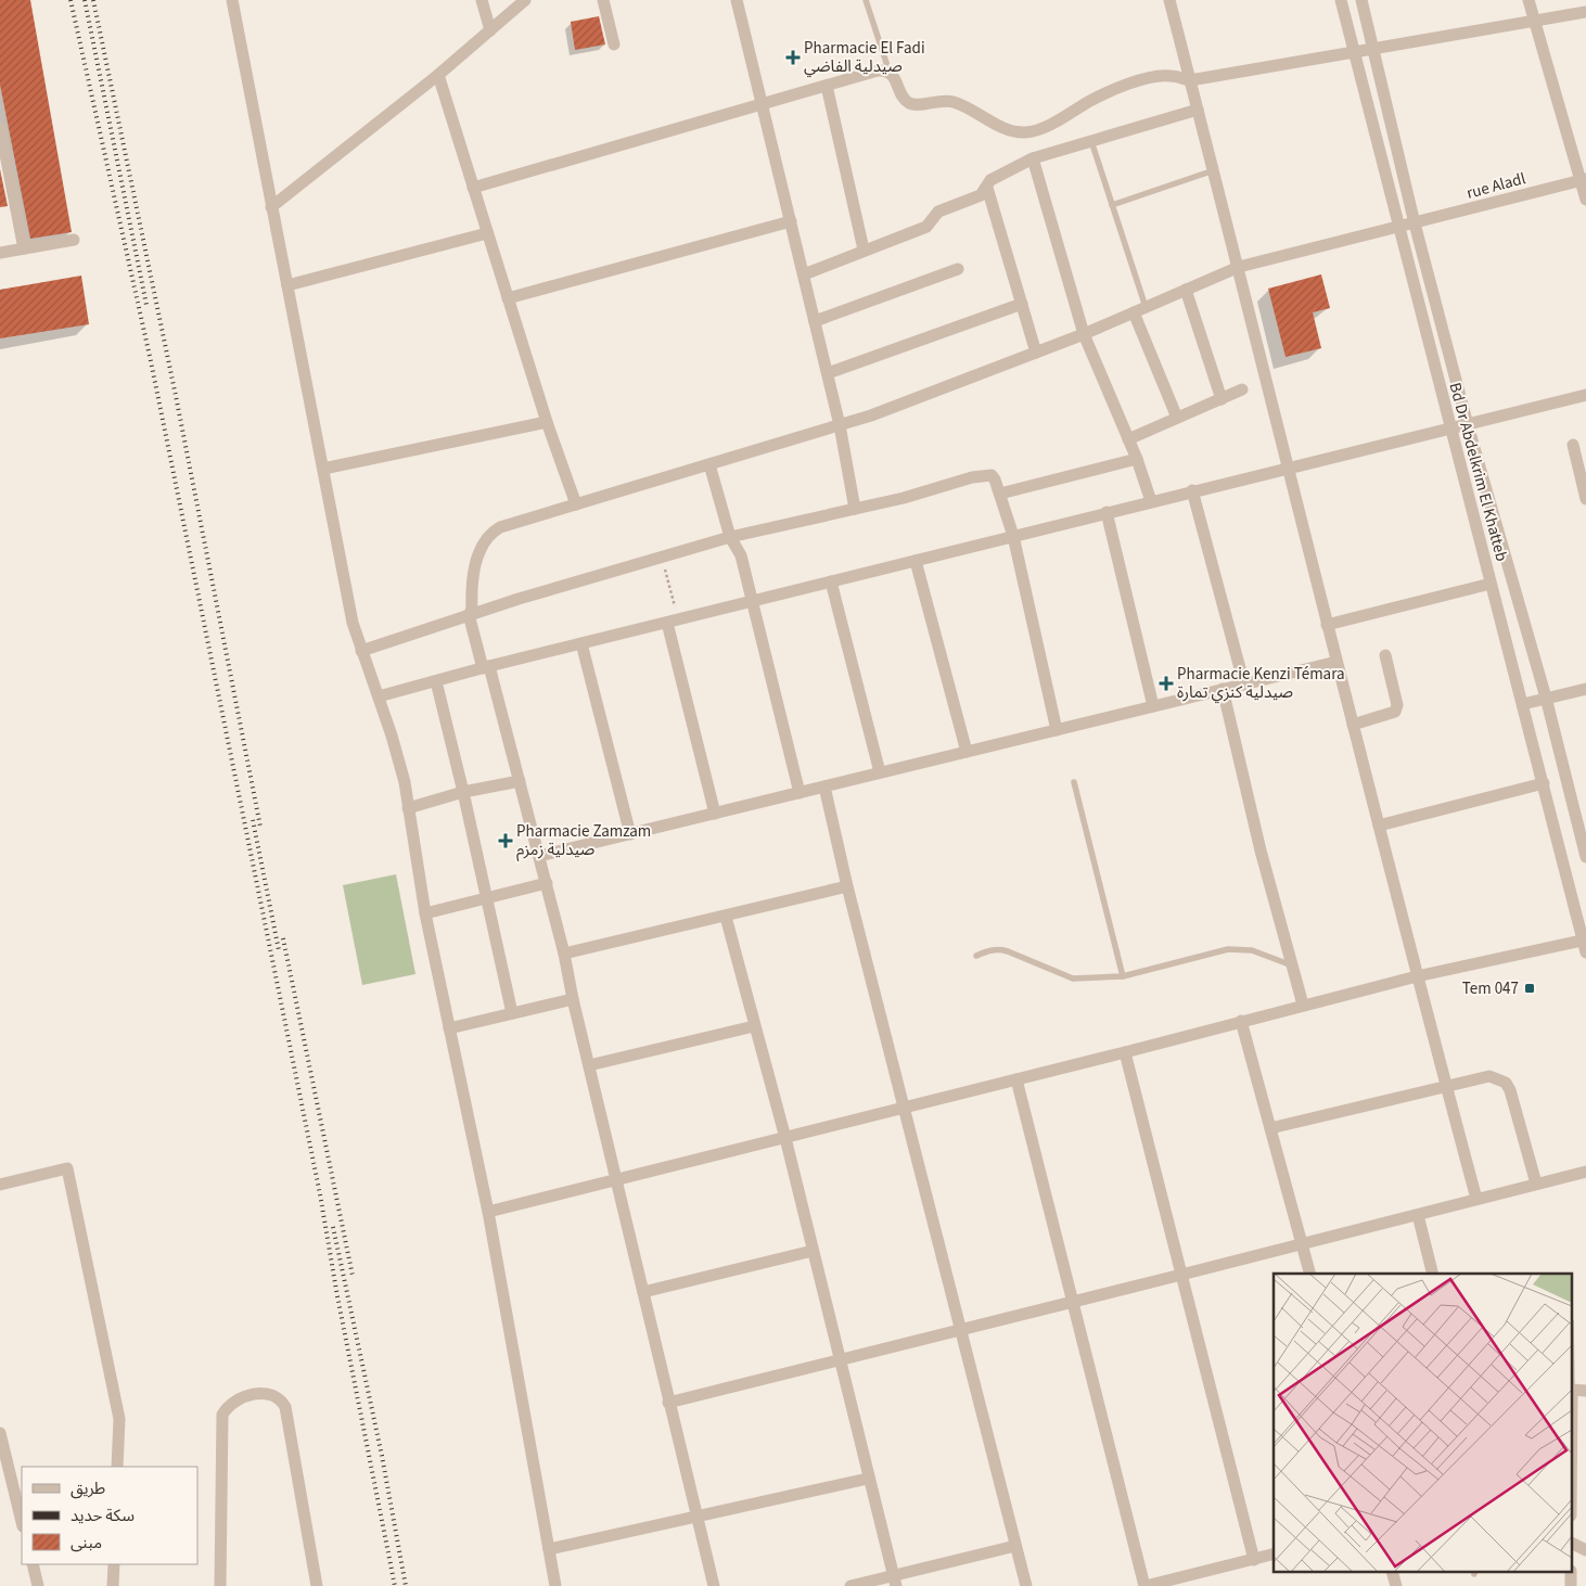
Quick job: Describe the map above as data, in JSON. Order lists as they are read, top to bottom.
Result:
{
  "streets": {
    "street": ["rue Aladl", "Bd Dr Abdelkrim El Khatteb"]
  },
  "crossings": [
    ["rue Aladl", "Bd Dr Abdelkrim El Khatteb"]
  ],
  "places": {
    "health": ["Pharmacie El Fadi صيدلية الفاضي", "Pharmacie Kenzi Témara صيدلية كنزي تمارة", "Pharmacie Zamzam صيدلية زمزم"],
    "transit": ["Tem 047"]
  },
  "legend": ["طريق", "سكة حديد", "مبنى"]
}
